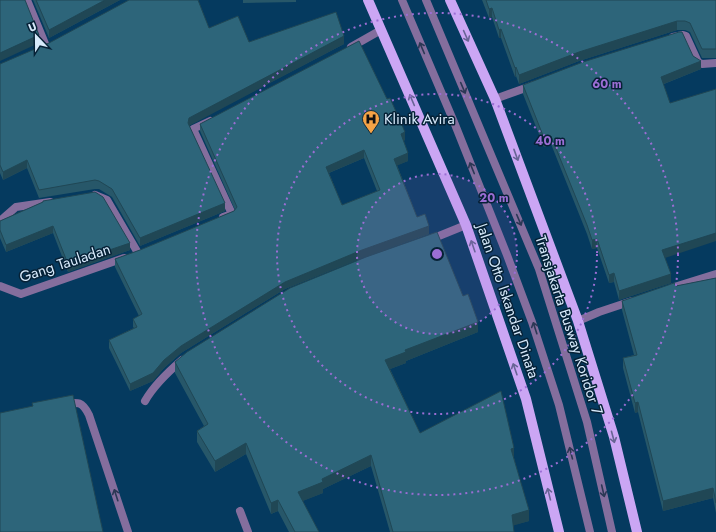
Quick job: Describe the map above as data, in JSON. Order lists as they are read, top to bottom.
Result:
{
  "streets": {
    "main road": ["Jalan Otto Iskandar Dinata"],
    "street": ["Gang Tauladan", "Transjakarta Busway Koridor 7"]
  },
  "places": {
    "hospital": ["Klinik Avira"]
  },
  "north": "top",
  "rings": ["60 m", "40 m", "20 m"]
}
